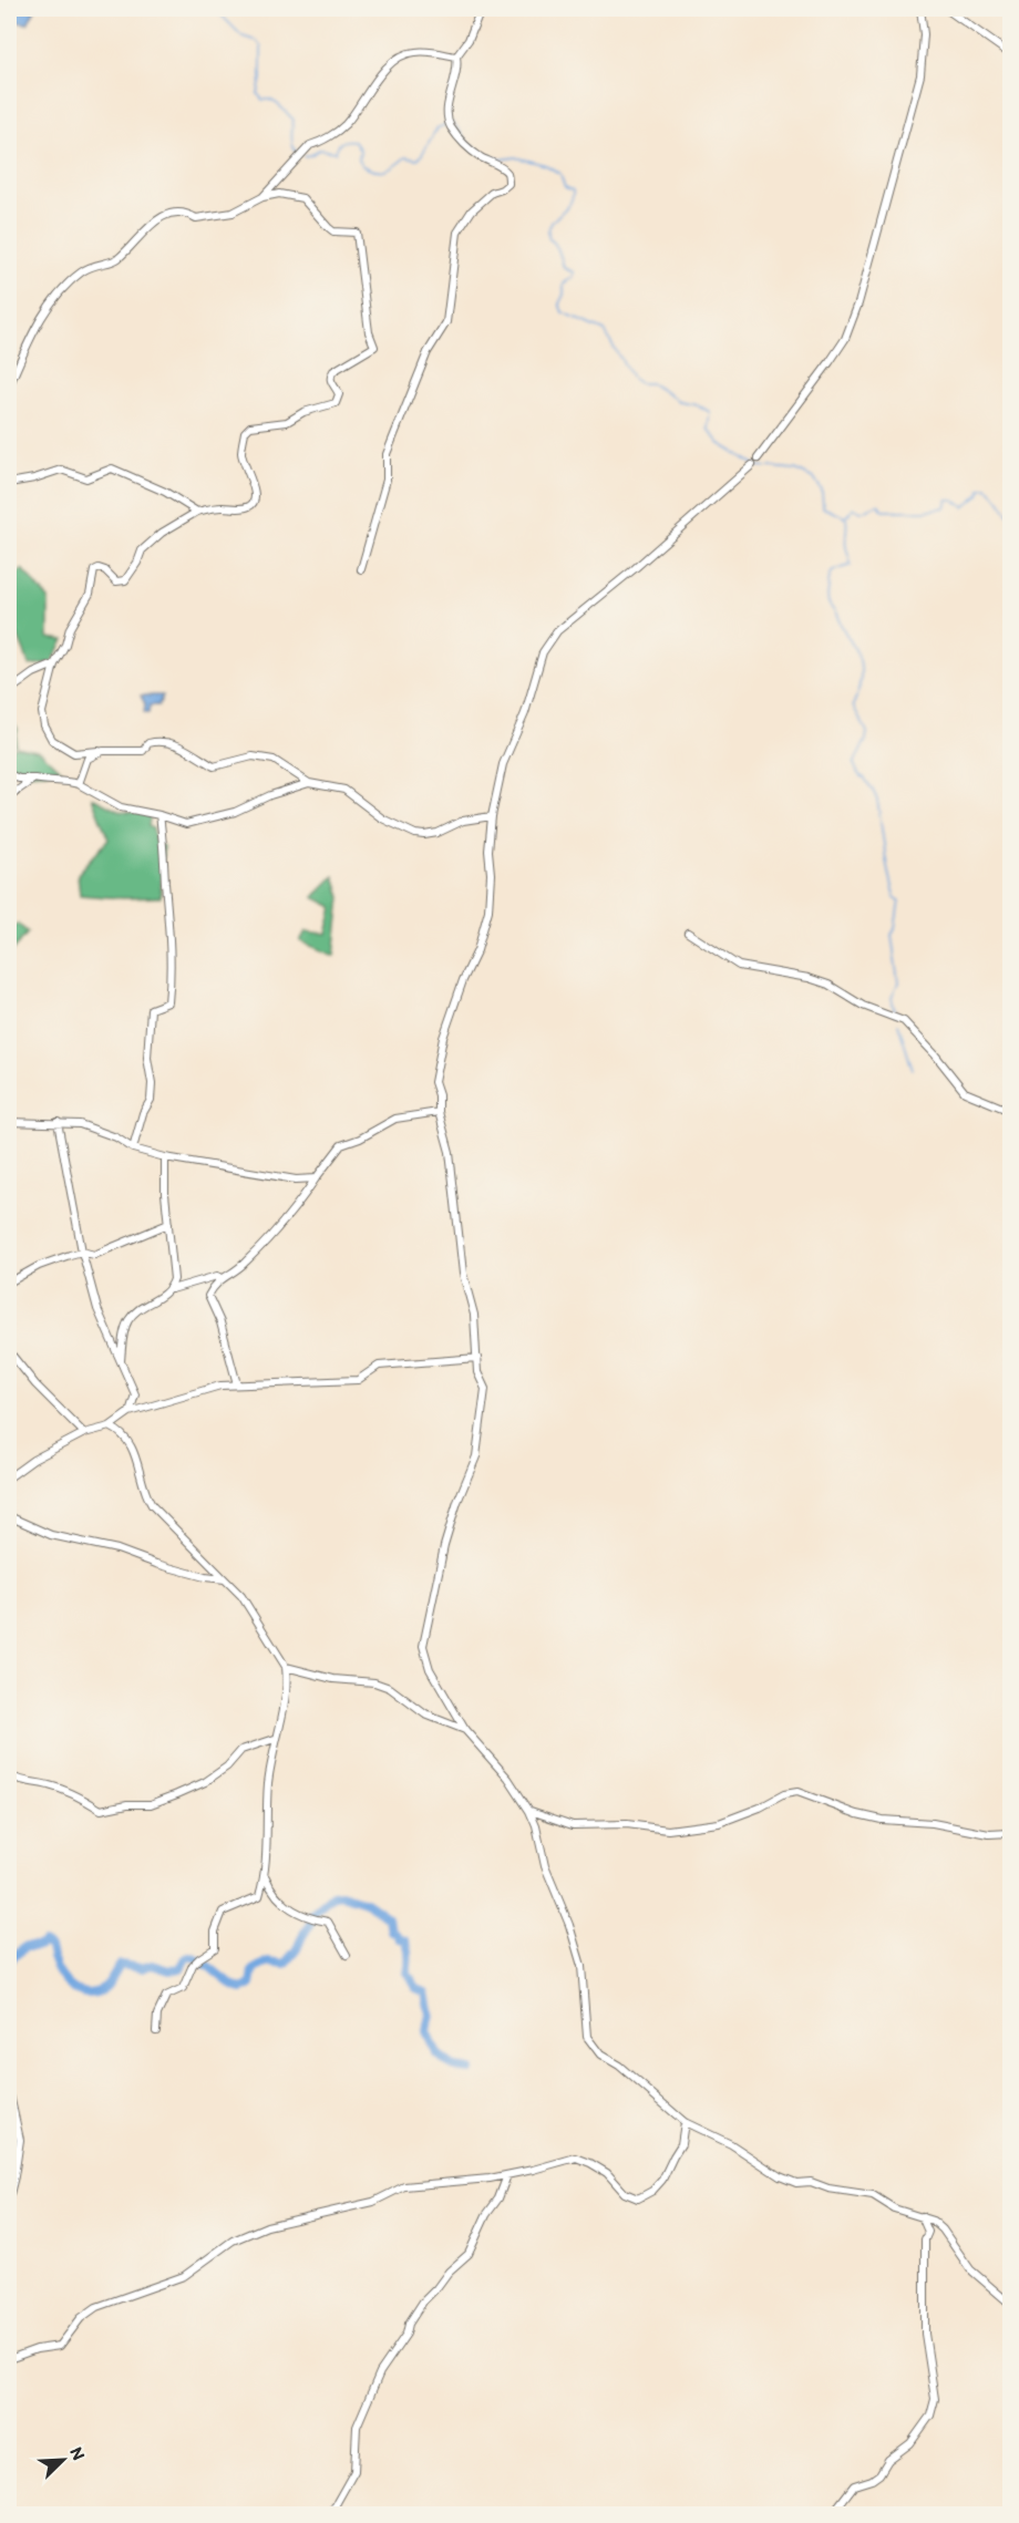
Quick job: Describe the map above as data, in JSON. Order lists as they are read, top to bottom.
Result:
{
  "north": "top right"
}
